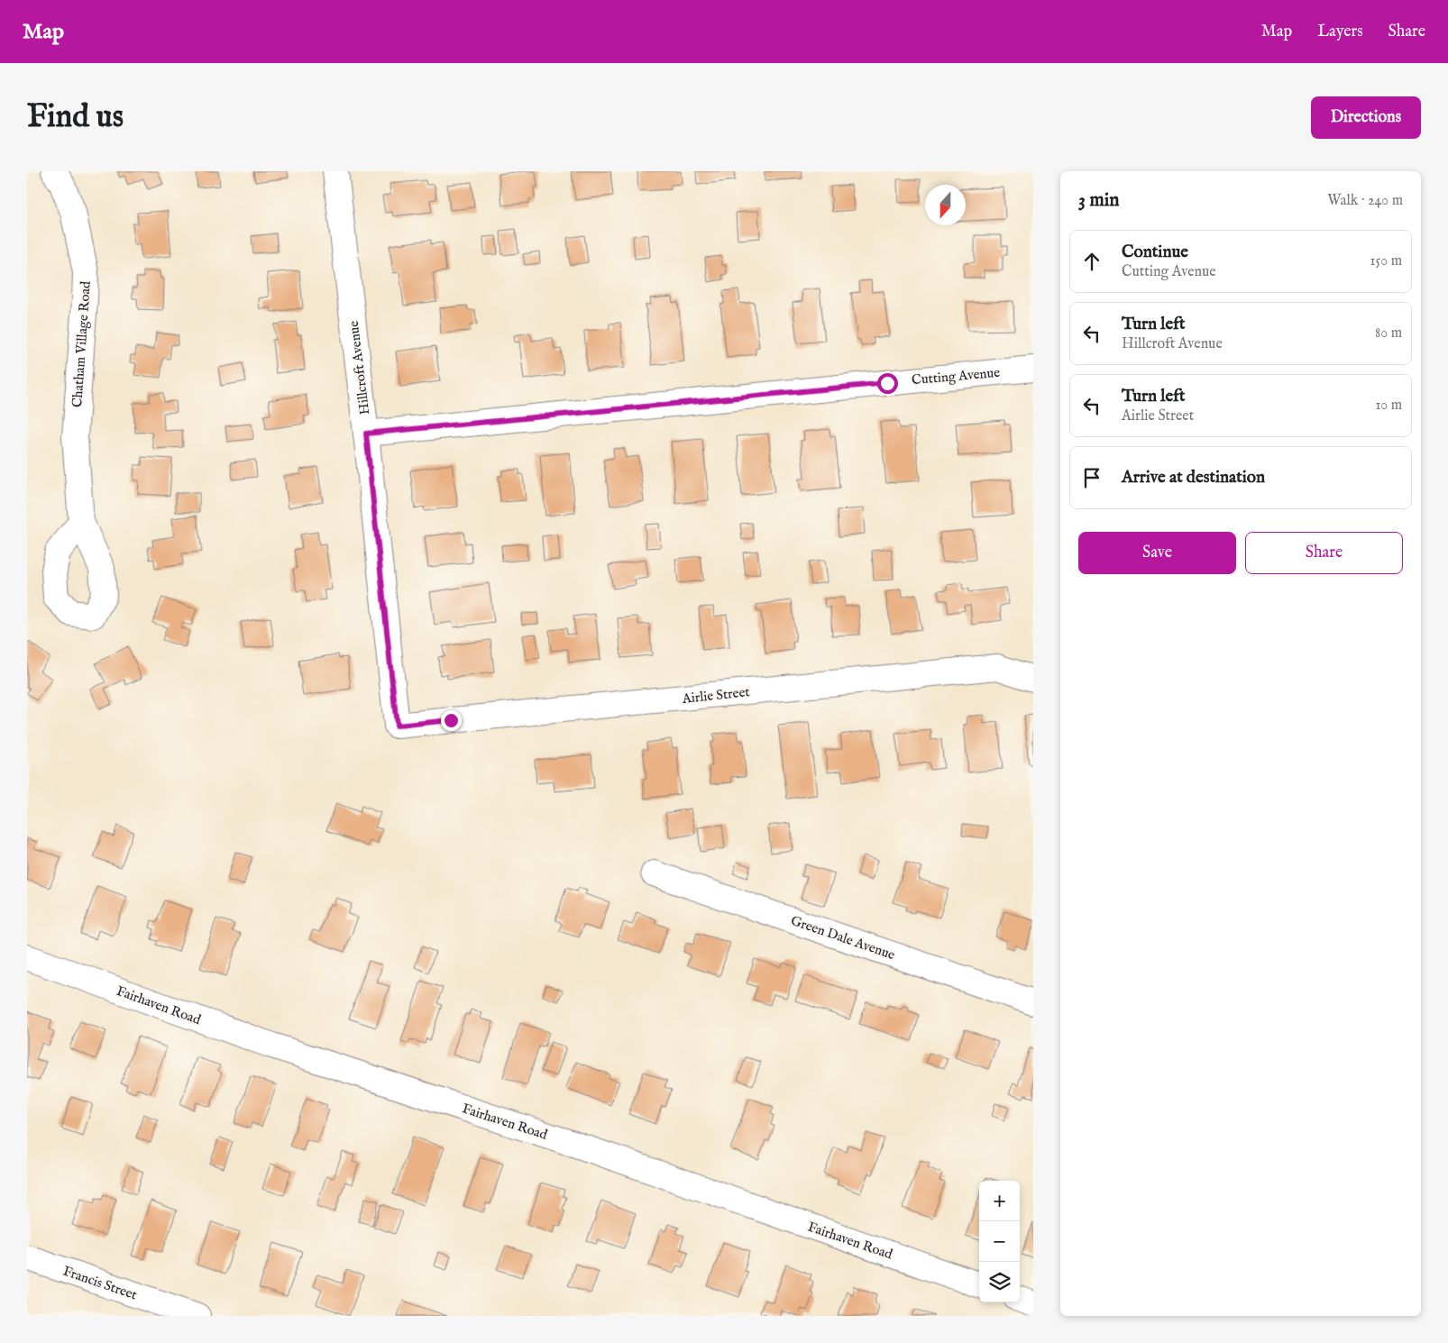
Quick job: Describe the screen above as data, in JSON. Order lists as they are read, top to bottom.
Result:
{
  "streets": {
    "street": [
      "Chatham Village Road",
      "Hillcroft Avenue",
      "Cutting Avenue",
      "Airlie Street",
      "Green Dale Avenue",
      "Fairhaven Road",
      "Francis Street"
    ]
  },
  "crossings": [
    ["Hillcroft Avenue", "Cutting Avenue"],
    ["Hillcroft Avenue", "Airlie Street"]
  ],
  "north": "bottom",
  "page": {
    "header": "Map",
    "nav": ["Map", "Layers", "Share"],
    "buttons": [
      "Directions",
      ["Save", "Share"]
    ],
    "title": "Find us",
    "heading": ["3 min", "Walk · 240 m"],
    "list": [
      ["Continue", "Cutting Avenue", "150 m"],
      ["Turn left", "Hillcroft Avenue", "80 m"],
      ["Turn left", "Airlie Street", "10 m"],
      "Arrive at destination"
    ],
    "map_buttons": ["+", "−"]
  }
}
